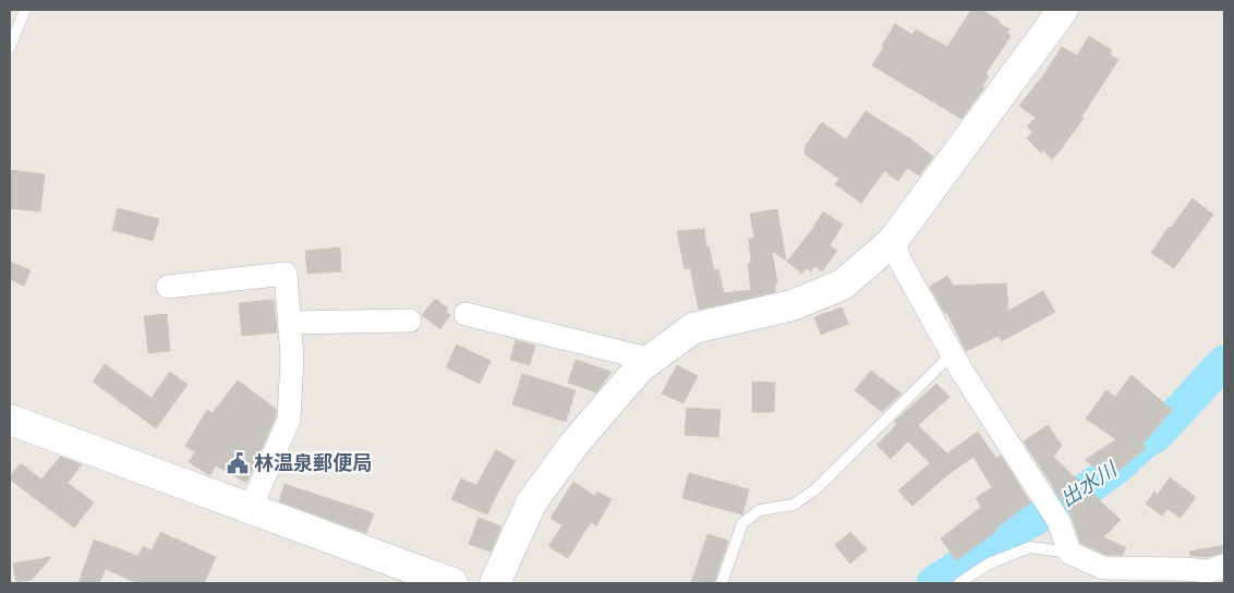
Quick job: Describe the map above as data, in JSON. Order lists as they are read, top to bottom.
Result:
{
  "water": ["出水川"],
  "places": {
    "public building": ["林温泉郵便局"]
  }
}
